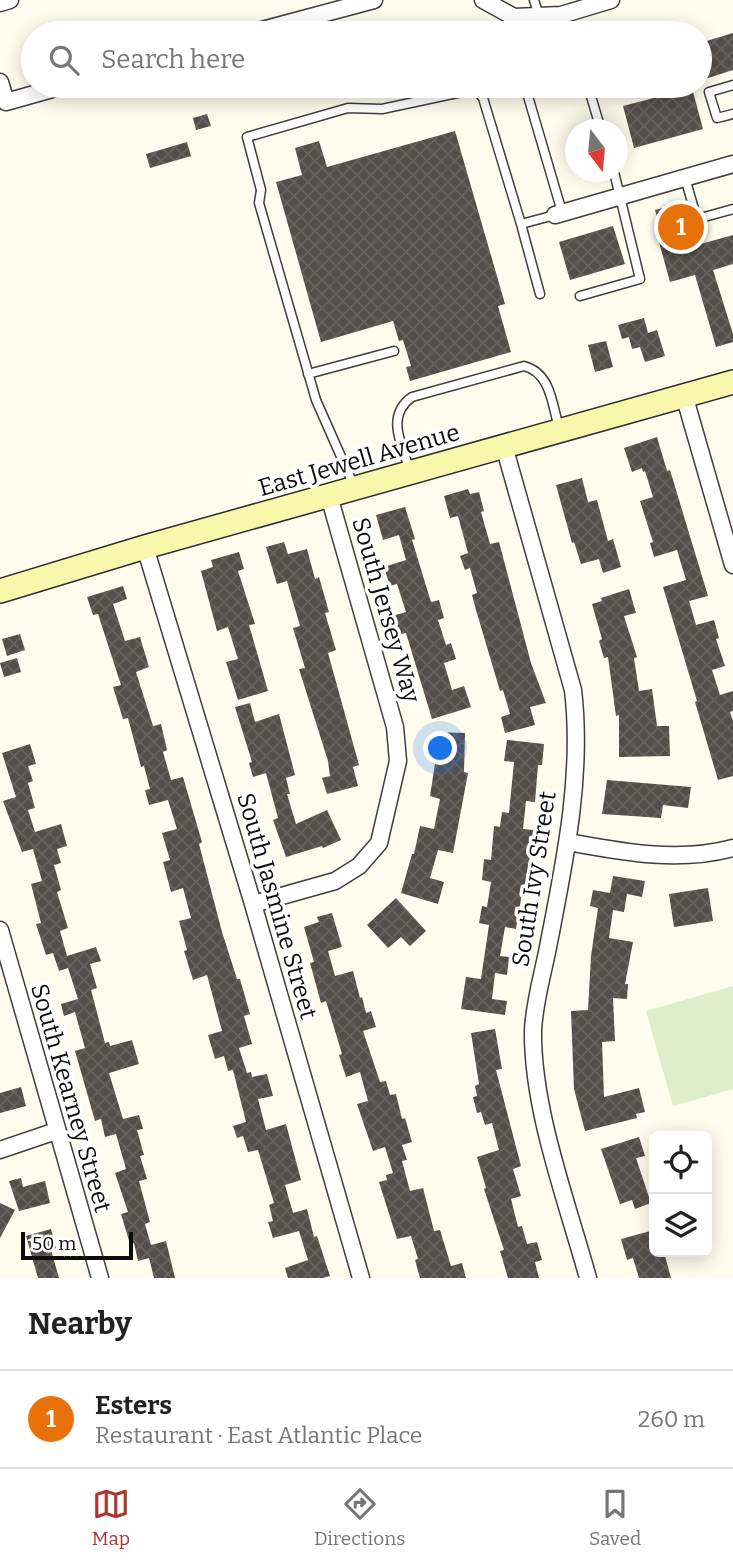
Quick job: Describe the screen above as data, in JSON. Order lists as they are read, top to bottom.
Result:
{
  "streets": {
    "street": [
      "East Jewell Avenue",
      "South Jersey Way",
      "South Ivy Street",
      "South Jasmine Street",
      "South Kearney Street"
    ]
  },
  "crossings": [
    ["East Jewell Avenue", "South Jersey Way"],
    ["East Jewell Avenue", "South Ivy Street"],
    ["East Jewell Avenue", "South Jasmine Street"],
    ["South Jersey Way", "South Jasmine Street"]
  ],
  "scale_bar": "50 m",
  "north": "bottom",
  "page": {
    "search": "Search here",
    "pins": "1",
    "scale": "50 m",
    "heading": "Nearby",
    "list": [
      {
        "mark": "1",
        "name": "Esters",
        "note": "Restaurant · East Atlantic Place",
        "value": "260 m"
      }
    ],
    "nav": ["Map", "Directions", "Saved"]
  }
}
